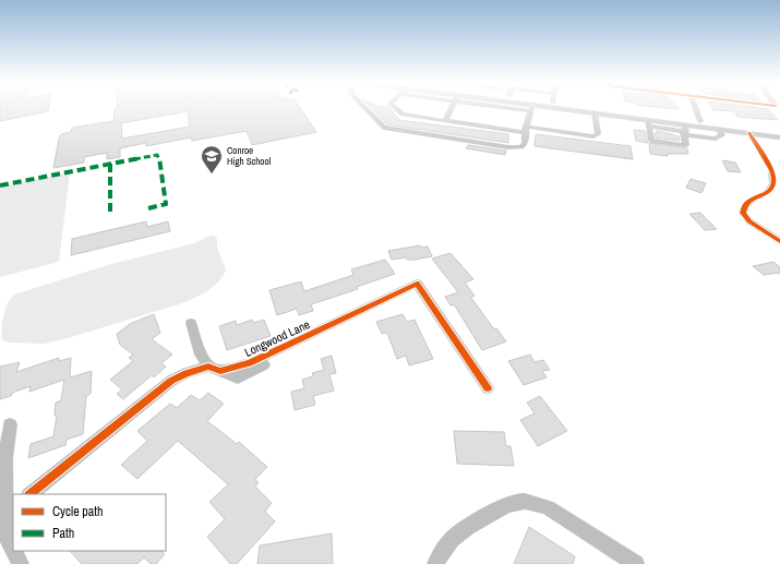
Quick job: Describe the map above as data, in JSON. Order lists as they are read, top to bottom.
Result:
{
  "streets": {
    "street": ["Longwood Lane"]
  },
  "places": {
    "school or university": ["Conroe High School"]
  },
  "legend": ["Cycle path", "Path"]
}
